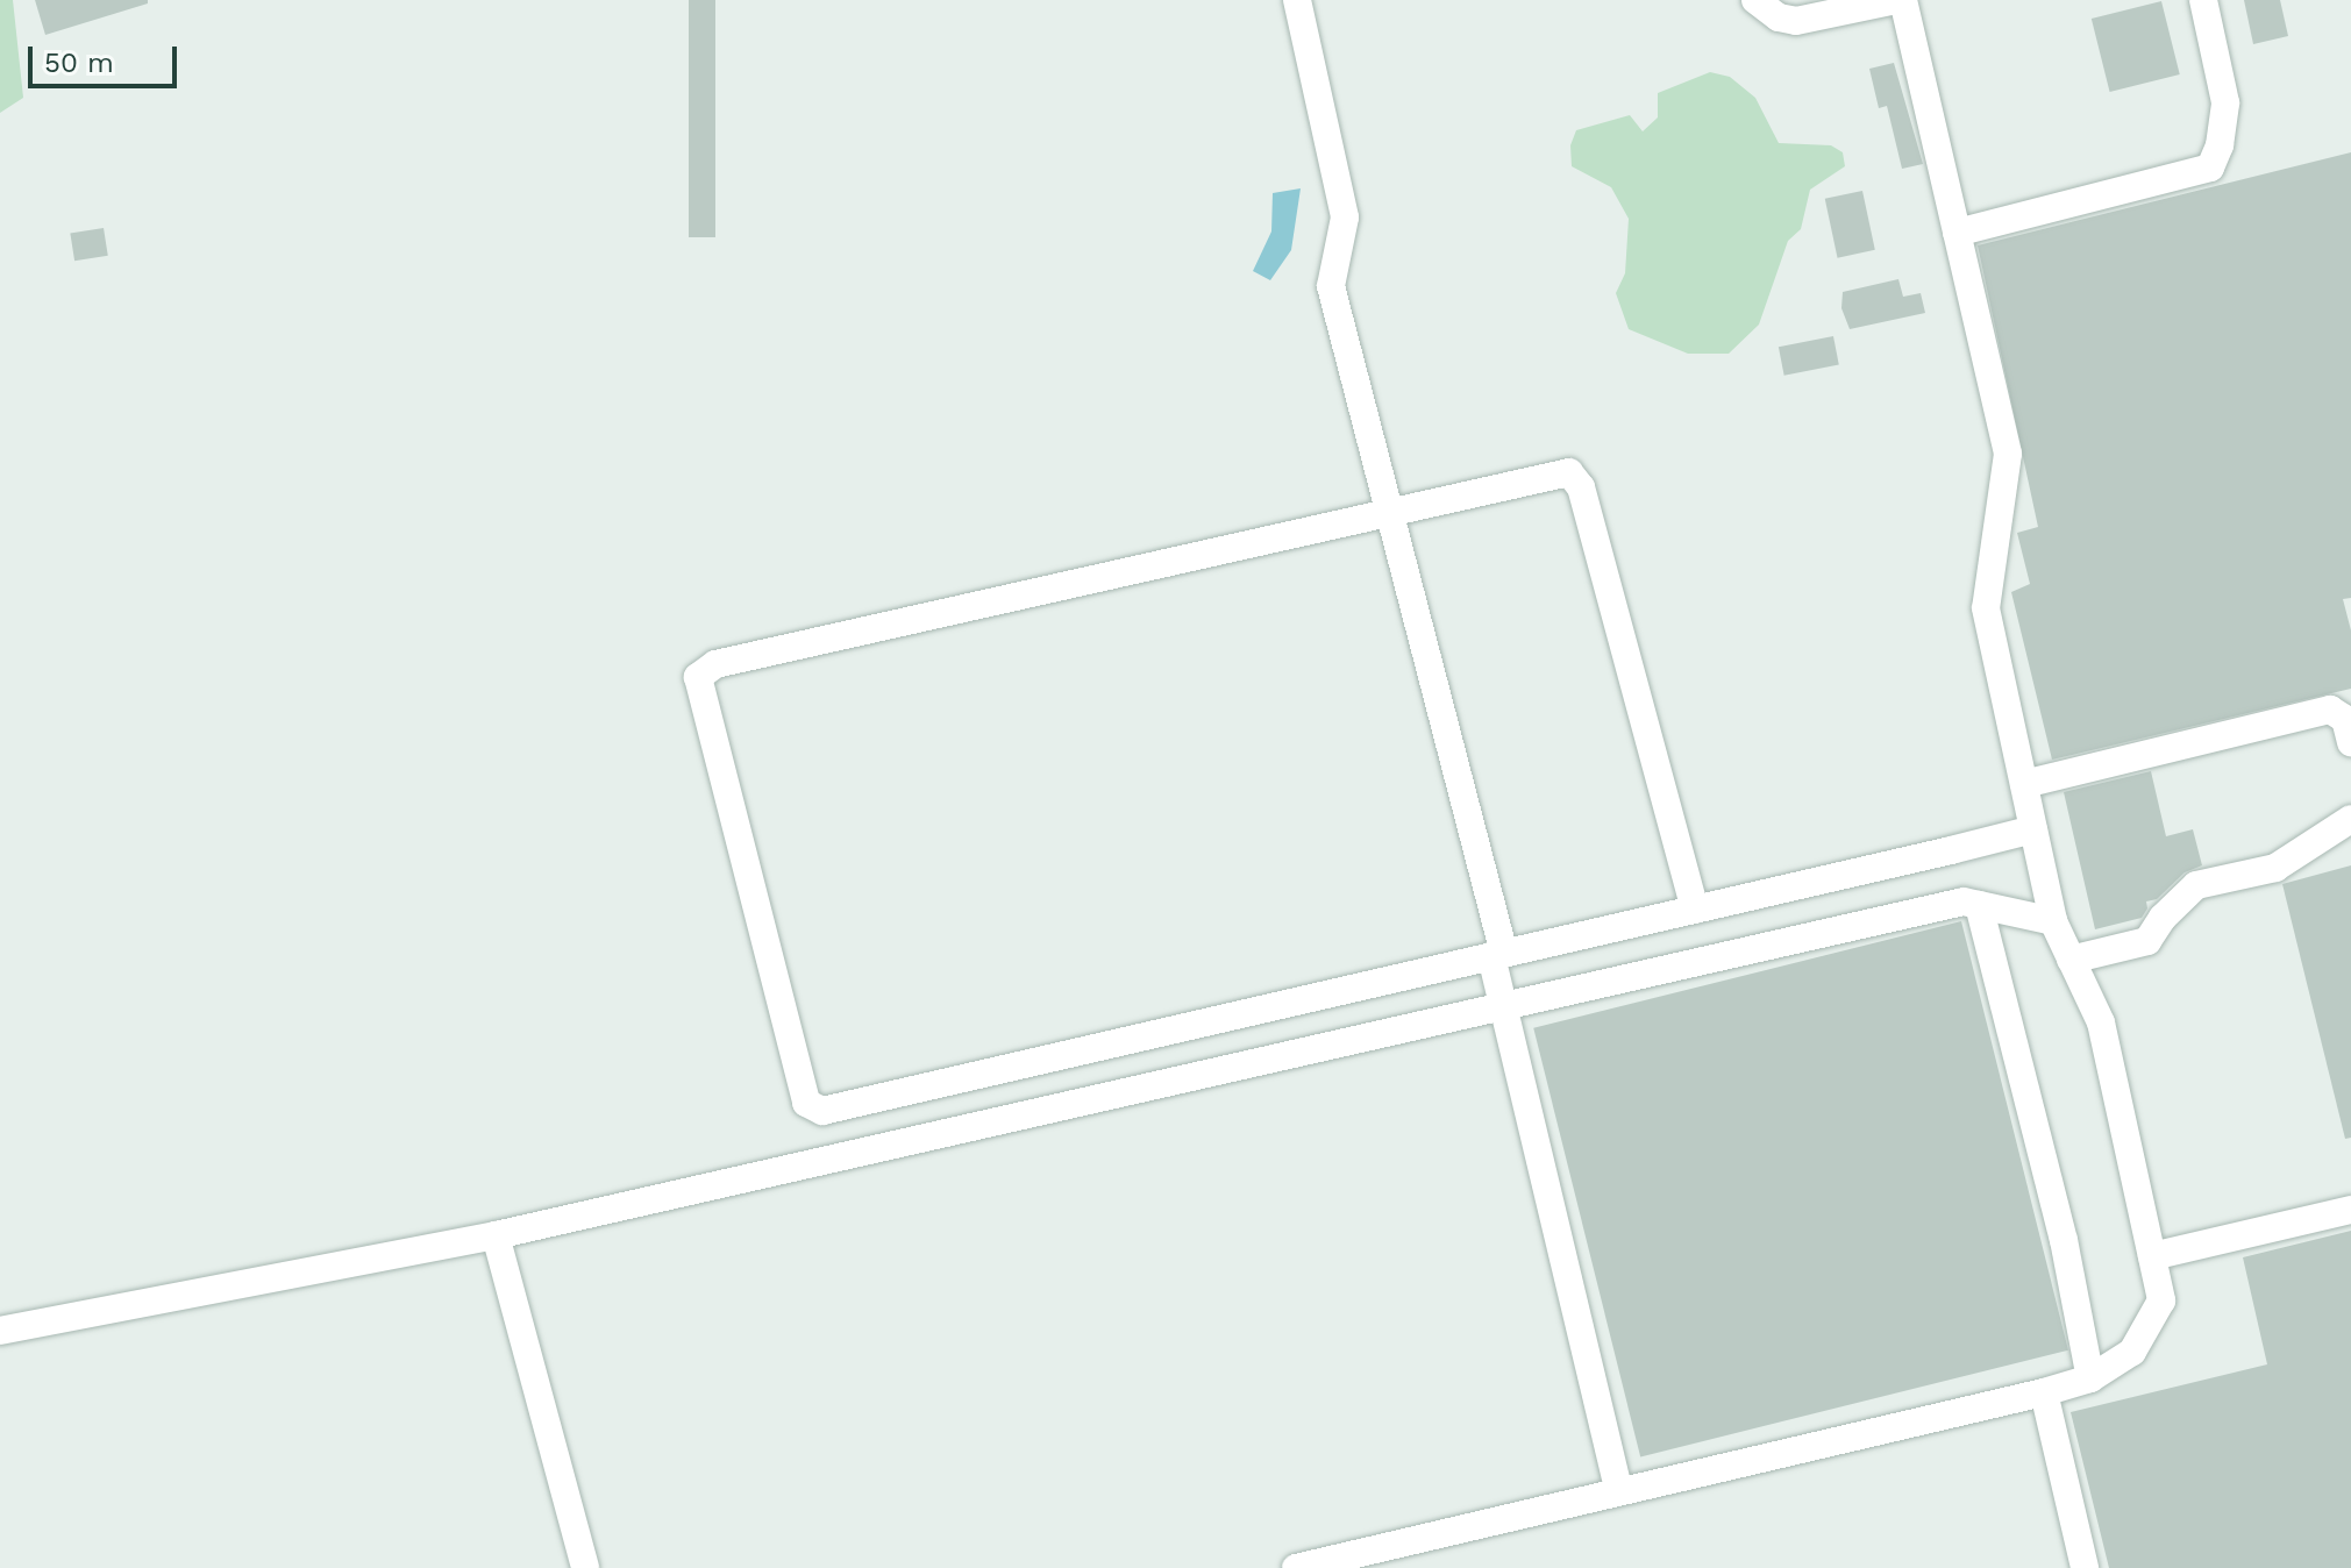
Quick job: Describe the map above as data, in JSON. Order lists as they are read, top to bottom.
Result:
{
  "scale_bar": "50 m"
}
